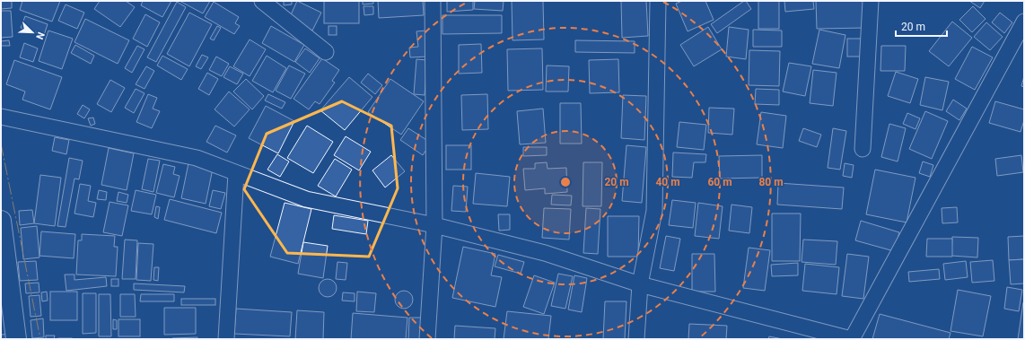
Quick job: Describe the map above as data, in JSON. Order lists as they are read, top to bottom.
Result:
{
  "scale_bar": "20 m",
  "north": "bottom right",
  "rings": [
    "20 m",
    "40 m",
    "60 m",
    "80 m"
  ]
}
